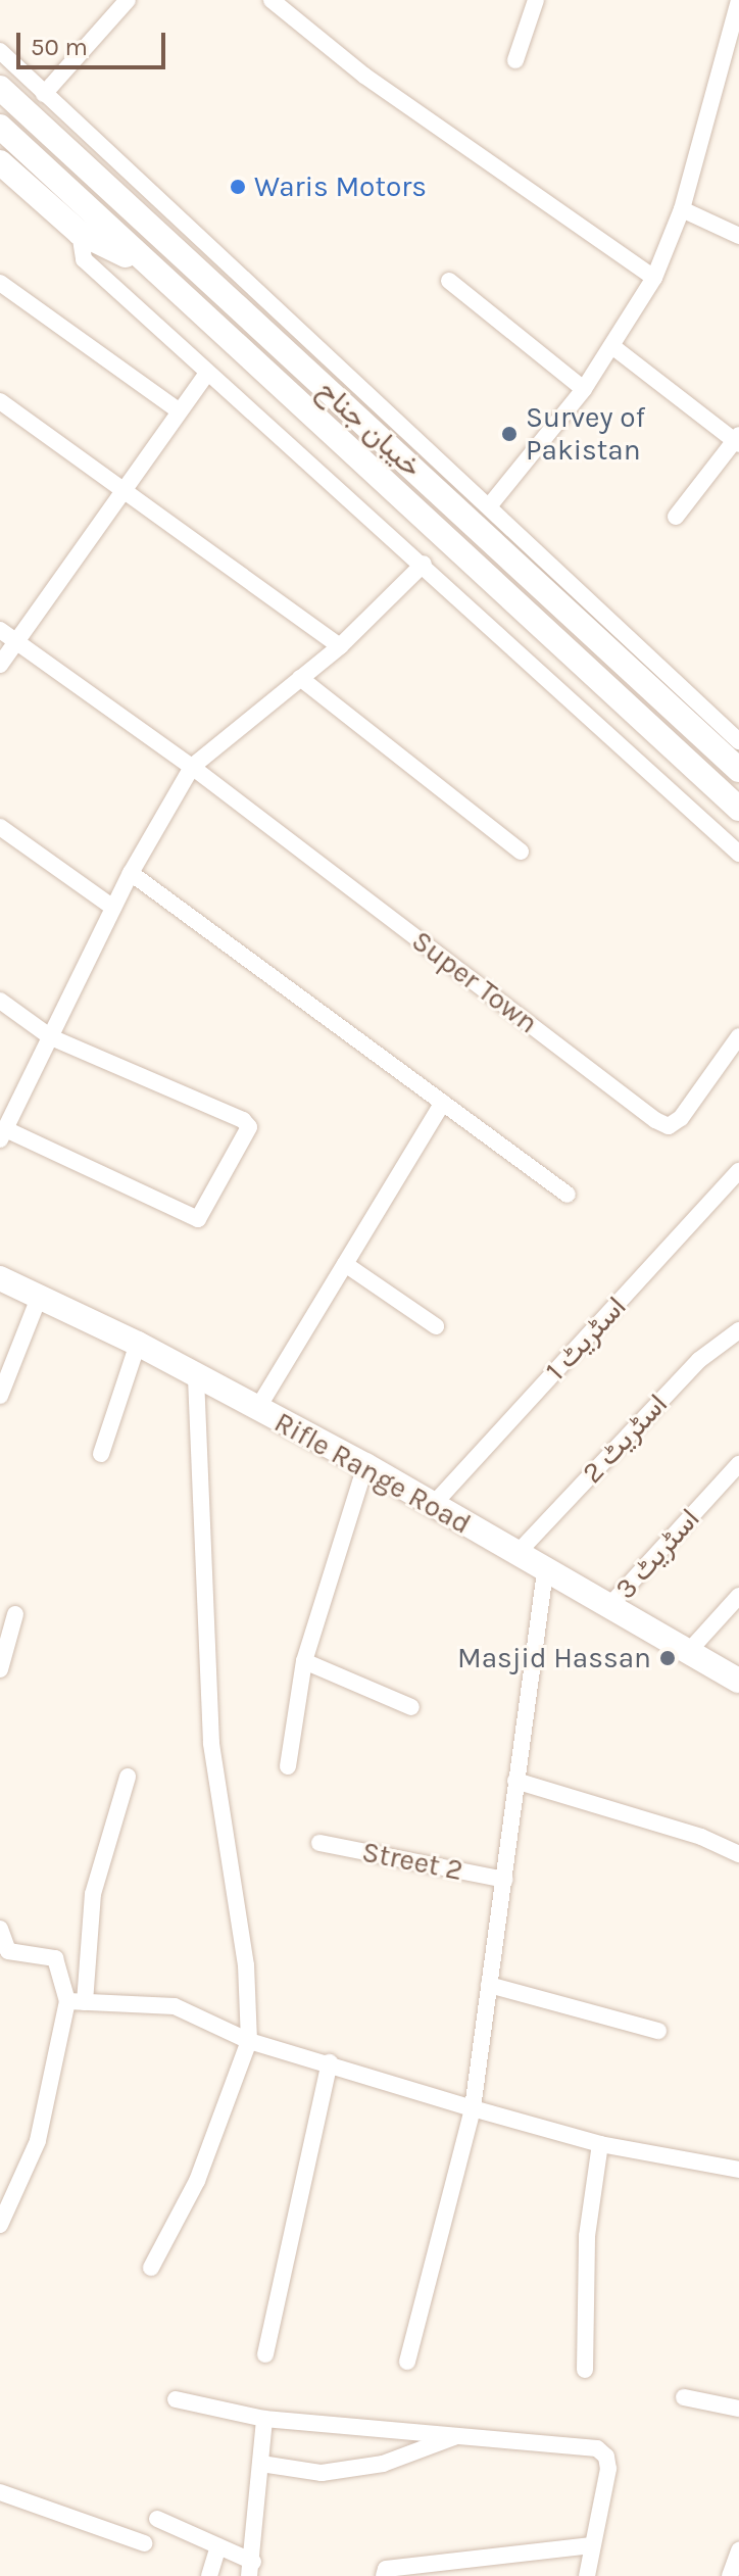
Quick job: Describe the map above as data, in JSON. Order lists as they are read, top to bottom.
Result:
{
  "streets": {
    "main road": ["خیبان جناح", "Rifle Range Road"],
    "street": [
      "Super Town",
      "اسٹریٹ 1",
      "اسٹریٹ 2",
      "اسٹریٹ 3",
      "Street 2"
    ]
  },
  "crossings": [
    ["اسٹریٹ 1", "Rifle Range Road"],
    ["اسٹریٹ 2", "Rifle Range Road"],
    ["Rifle Range Road", "اسٹریٹ 3"]
  ],
  "places": ["Waris Motors", "Survey of Pakistan", "Masjid Hassan"],
  "scale_bar": "50 m"
}
